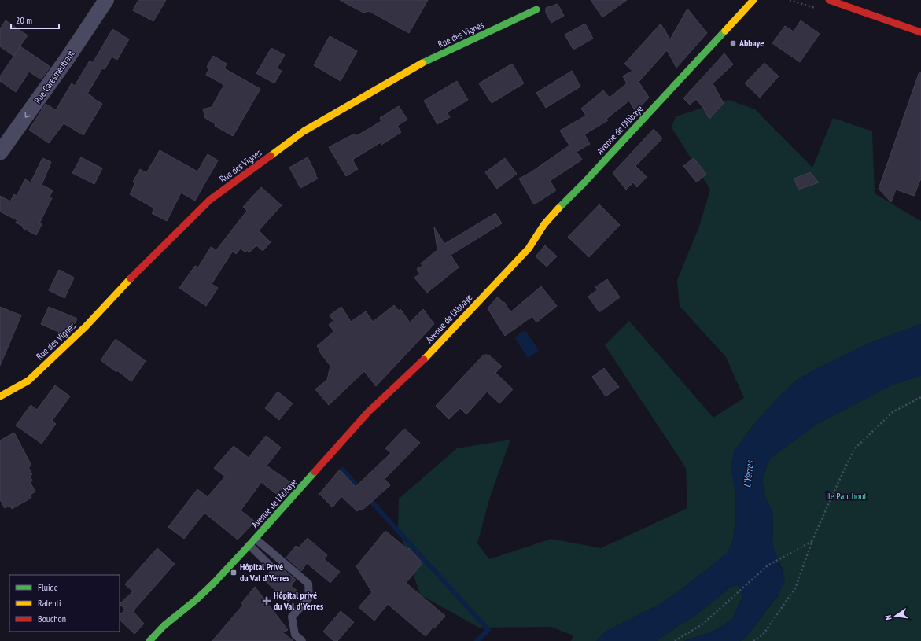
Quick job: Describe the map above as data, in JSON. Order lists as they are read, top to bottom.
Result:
{
  "streets": {
    "street": ["Rue des Vignes", "Rue Caresmentrant", "Avenue de l'Abbaye"]
  },
  "one_way": ["Rue Caresmentrant"],
  "water": ["L'Yerres"],
  "parks": ["Île Panchout"],
  "places": {
    "transit": ["Abbaye", "Hôpital Privé du Val d'Yerres"],
    "health": ["Hôpital privé du Val d'Yerres"]
  },
  "legend": ["Fluide", "Ralenti", "Bouchon"],
  "scale_bar": "20 m",
  "north": "left"
}
